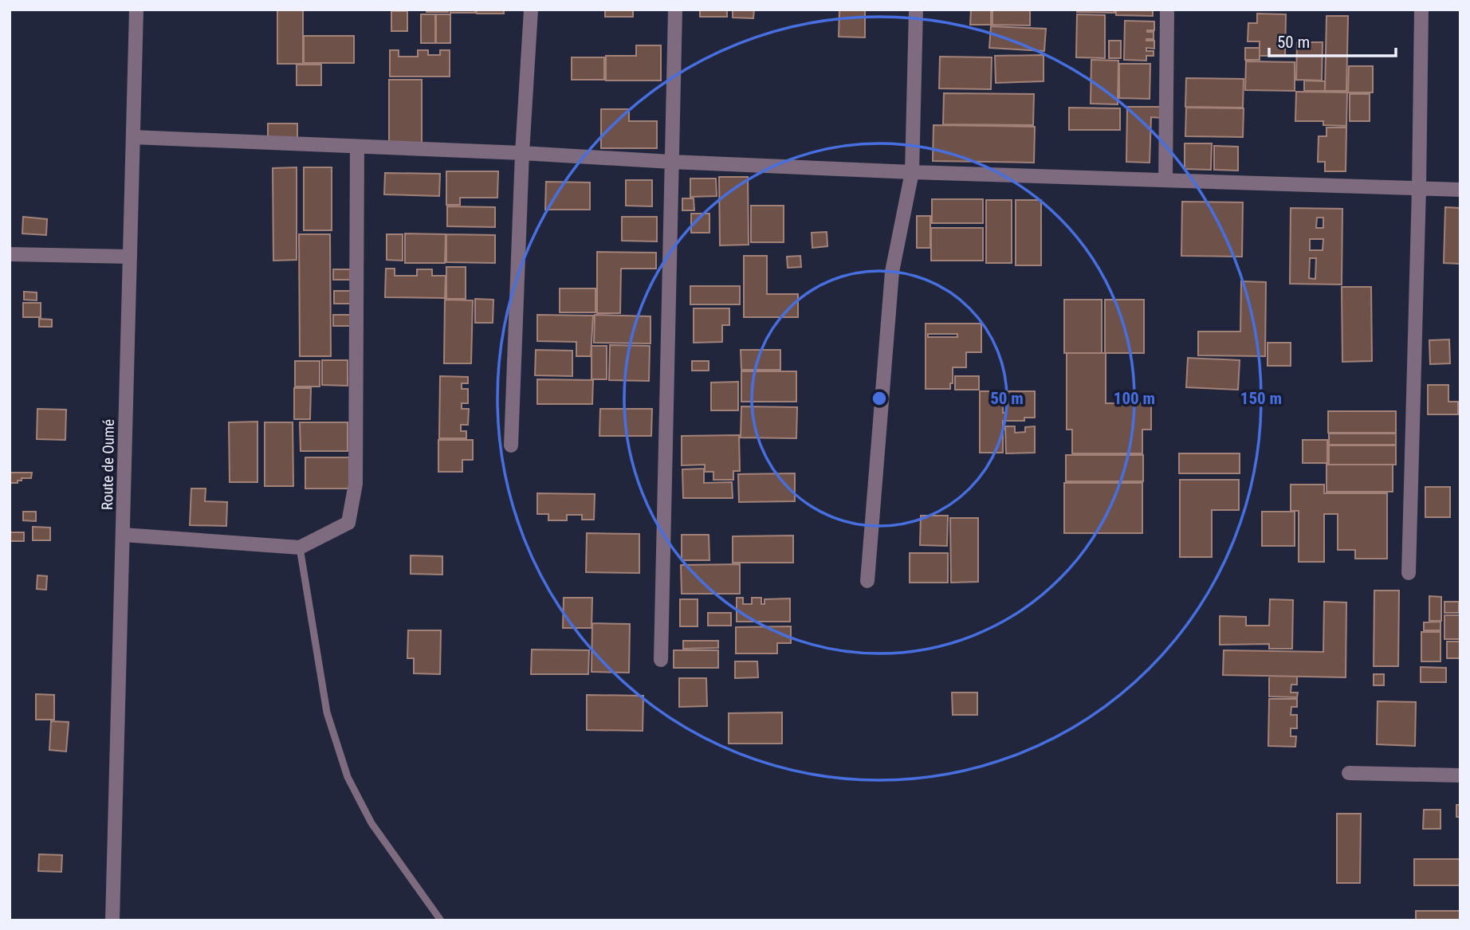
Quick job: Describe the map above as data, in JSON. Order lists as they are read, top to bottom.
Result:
{
  "streets": {
    "street": ["Route de Oumé"]
  },
  "scale_bar": "50 m",
  "rings": ["50 m", "100 m", "150 m"]
}
